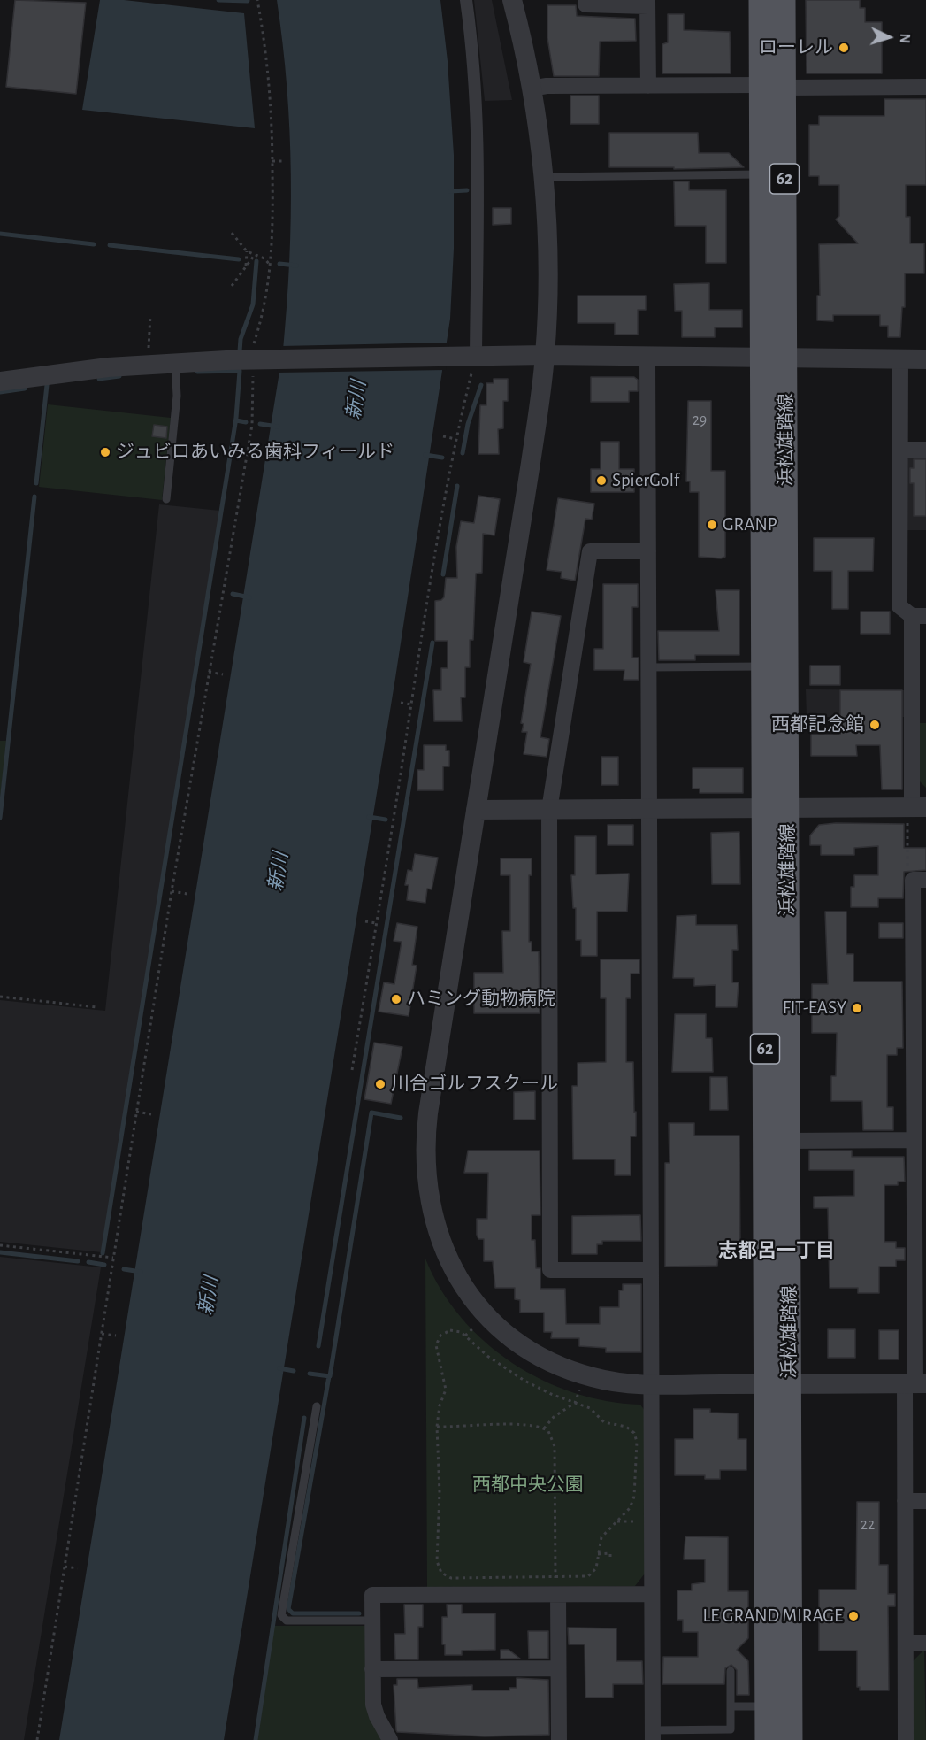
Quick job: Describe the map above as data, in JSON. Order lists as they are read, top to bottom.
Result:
{
  "streets": {
    "main road": ["62", "浜松雄踏線"]
  },
  "districts": ["志都呂一丁目"],
  "water": ["新川"],
  "parks": ["西都中央公園"],
  "places": [
    "ローレル",
    "ジュビロあいみる歯科フィールド",
    "SpierGolf",
    "GRANP",
    "西都記念館",
    "ハミング動物病院",
    "FIT-EASY",
    "川合ゴルフスクール",
    "LE GRAND MIRAGE"
  ],
  "house_numbers": ["29", "22"],
  "north": "right"
}
